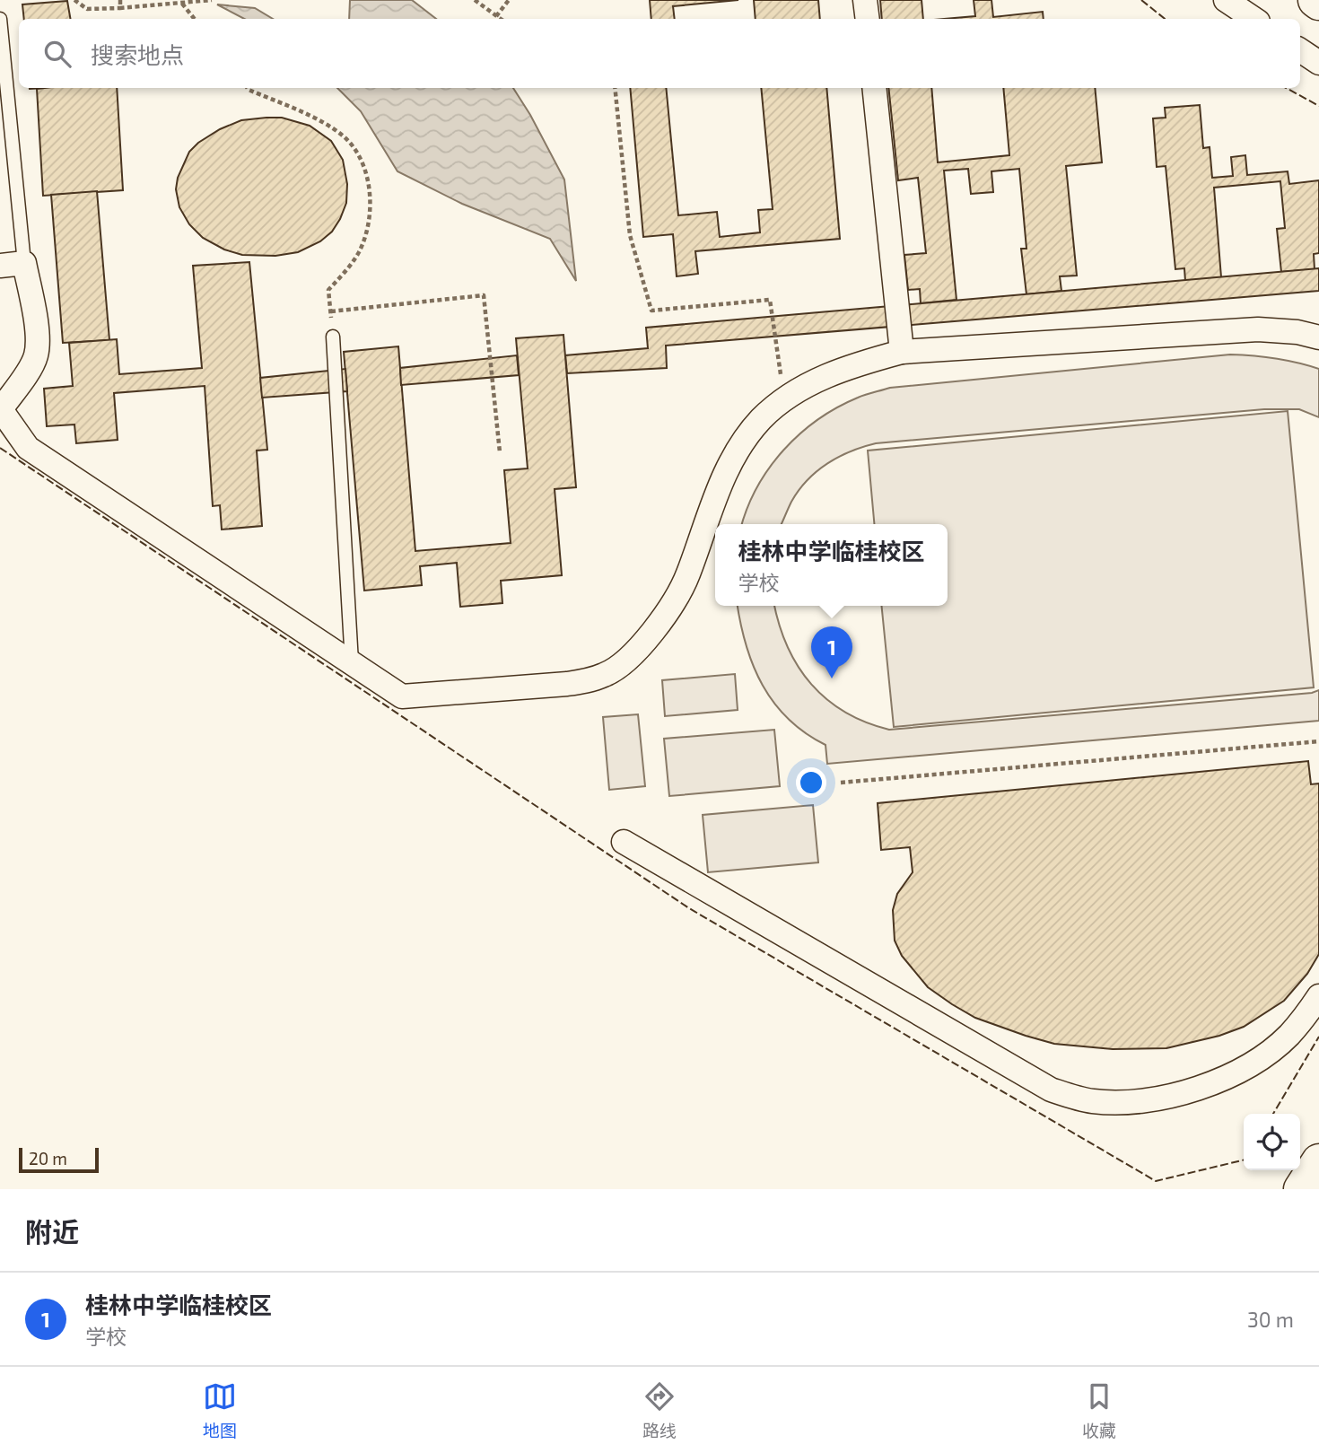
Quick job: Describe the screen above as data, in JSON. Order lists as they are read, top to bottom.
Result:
{
  "scale_bar": "20 m",
  "page": {
    "search": "搜索地点",
    "popup": ["桂林中学临桂校区", "学校"],
    "pins": "1",
    "scale": "20 m",
    "heading": "附近",
    "list": [
      {
        "mark": "1",
        "name": "桂林中学临桂校区",
        "note": "学校",
        "value": "30 m"
      }
    ],
    "nav": ["地图", "路线", "收藏"]
  }
}
